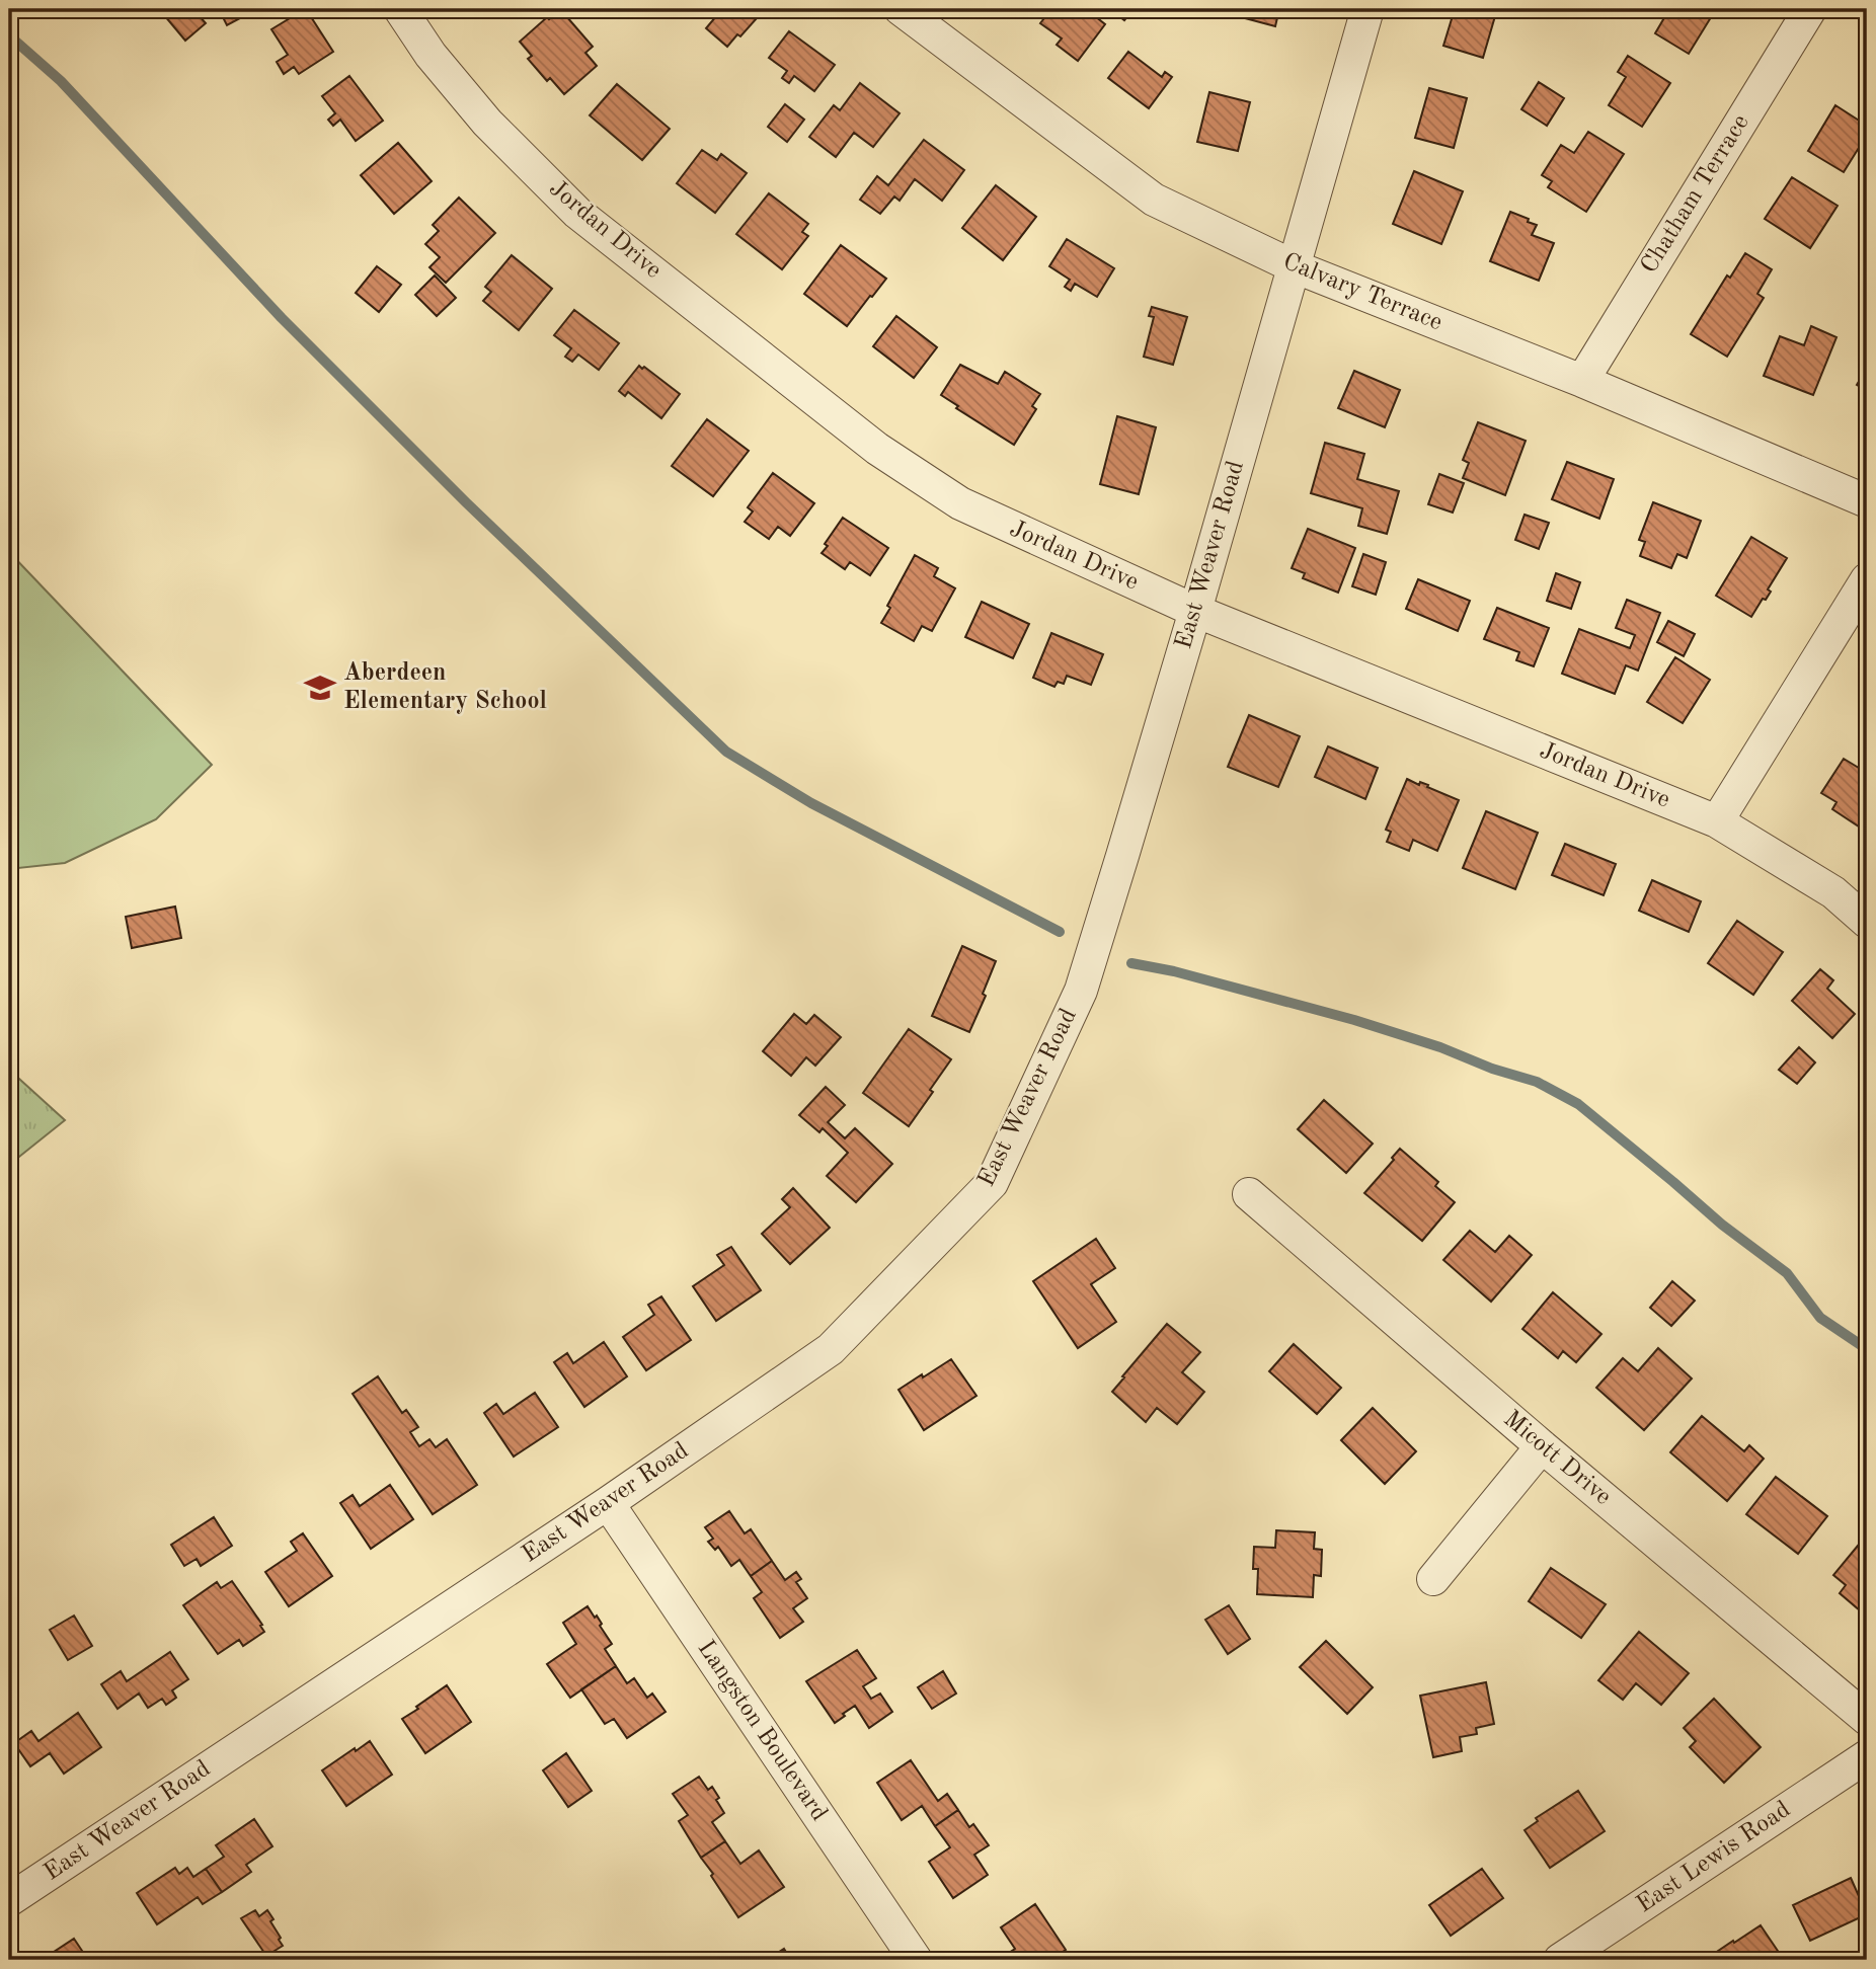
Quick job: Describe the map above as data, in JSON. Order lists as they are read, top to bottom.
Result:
{
  "streets": {
    "street": [
      "Chatham Terrace",
      "Jordan Drive",
      "Calvary Terrace",
      "East Weaver Road",
      "Micott Drive",
      "Langston Boulevard",
      "East Lewis Road"
    ]
  },
  "crossings": [
    ["Chatham Terrace", "Calvary Terrace"],
    ["Jordan Drive", "East Weaver Road"],
    ["Calvary Terrace", "East Weaver Road"],
    ["East Weaver Road", "Langston Boulevard"]
  ],
  "places": {
    "school or university": ["Aberdeen Elementary School"]
  }
}
